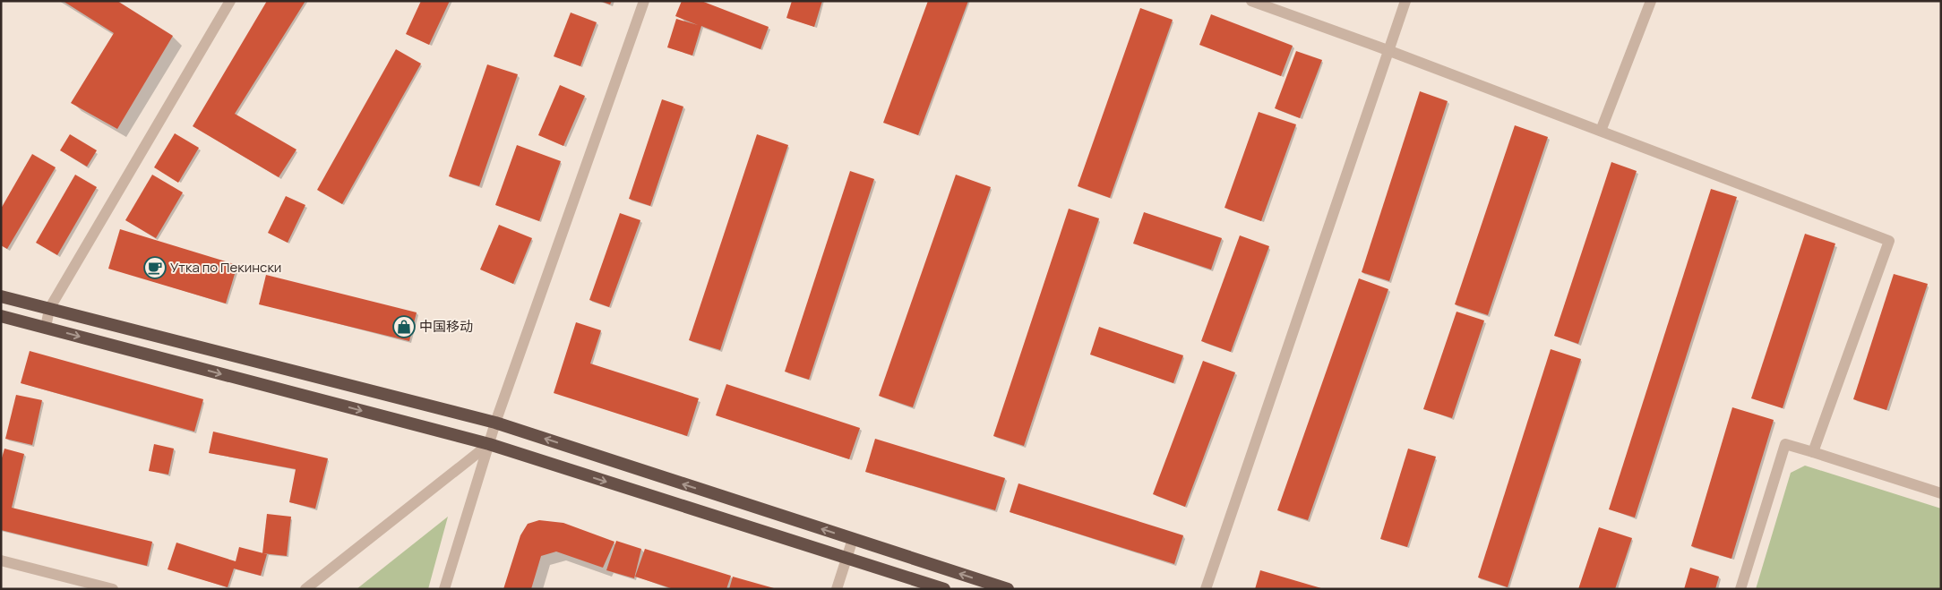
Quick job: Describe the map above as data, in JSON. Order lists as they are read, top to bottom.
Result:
{
  "places": {
    "cafe": ["Утка по Пекински"],
    "shop": ["中国移动"]
  }
}
